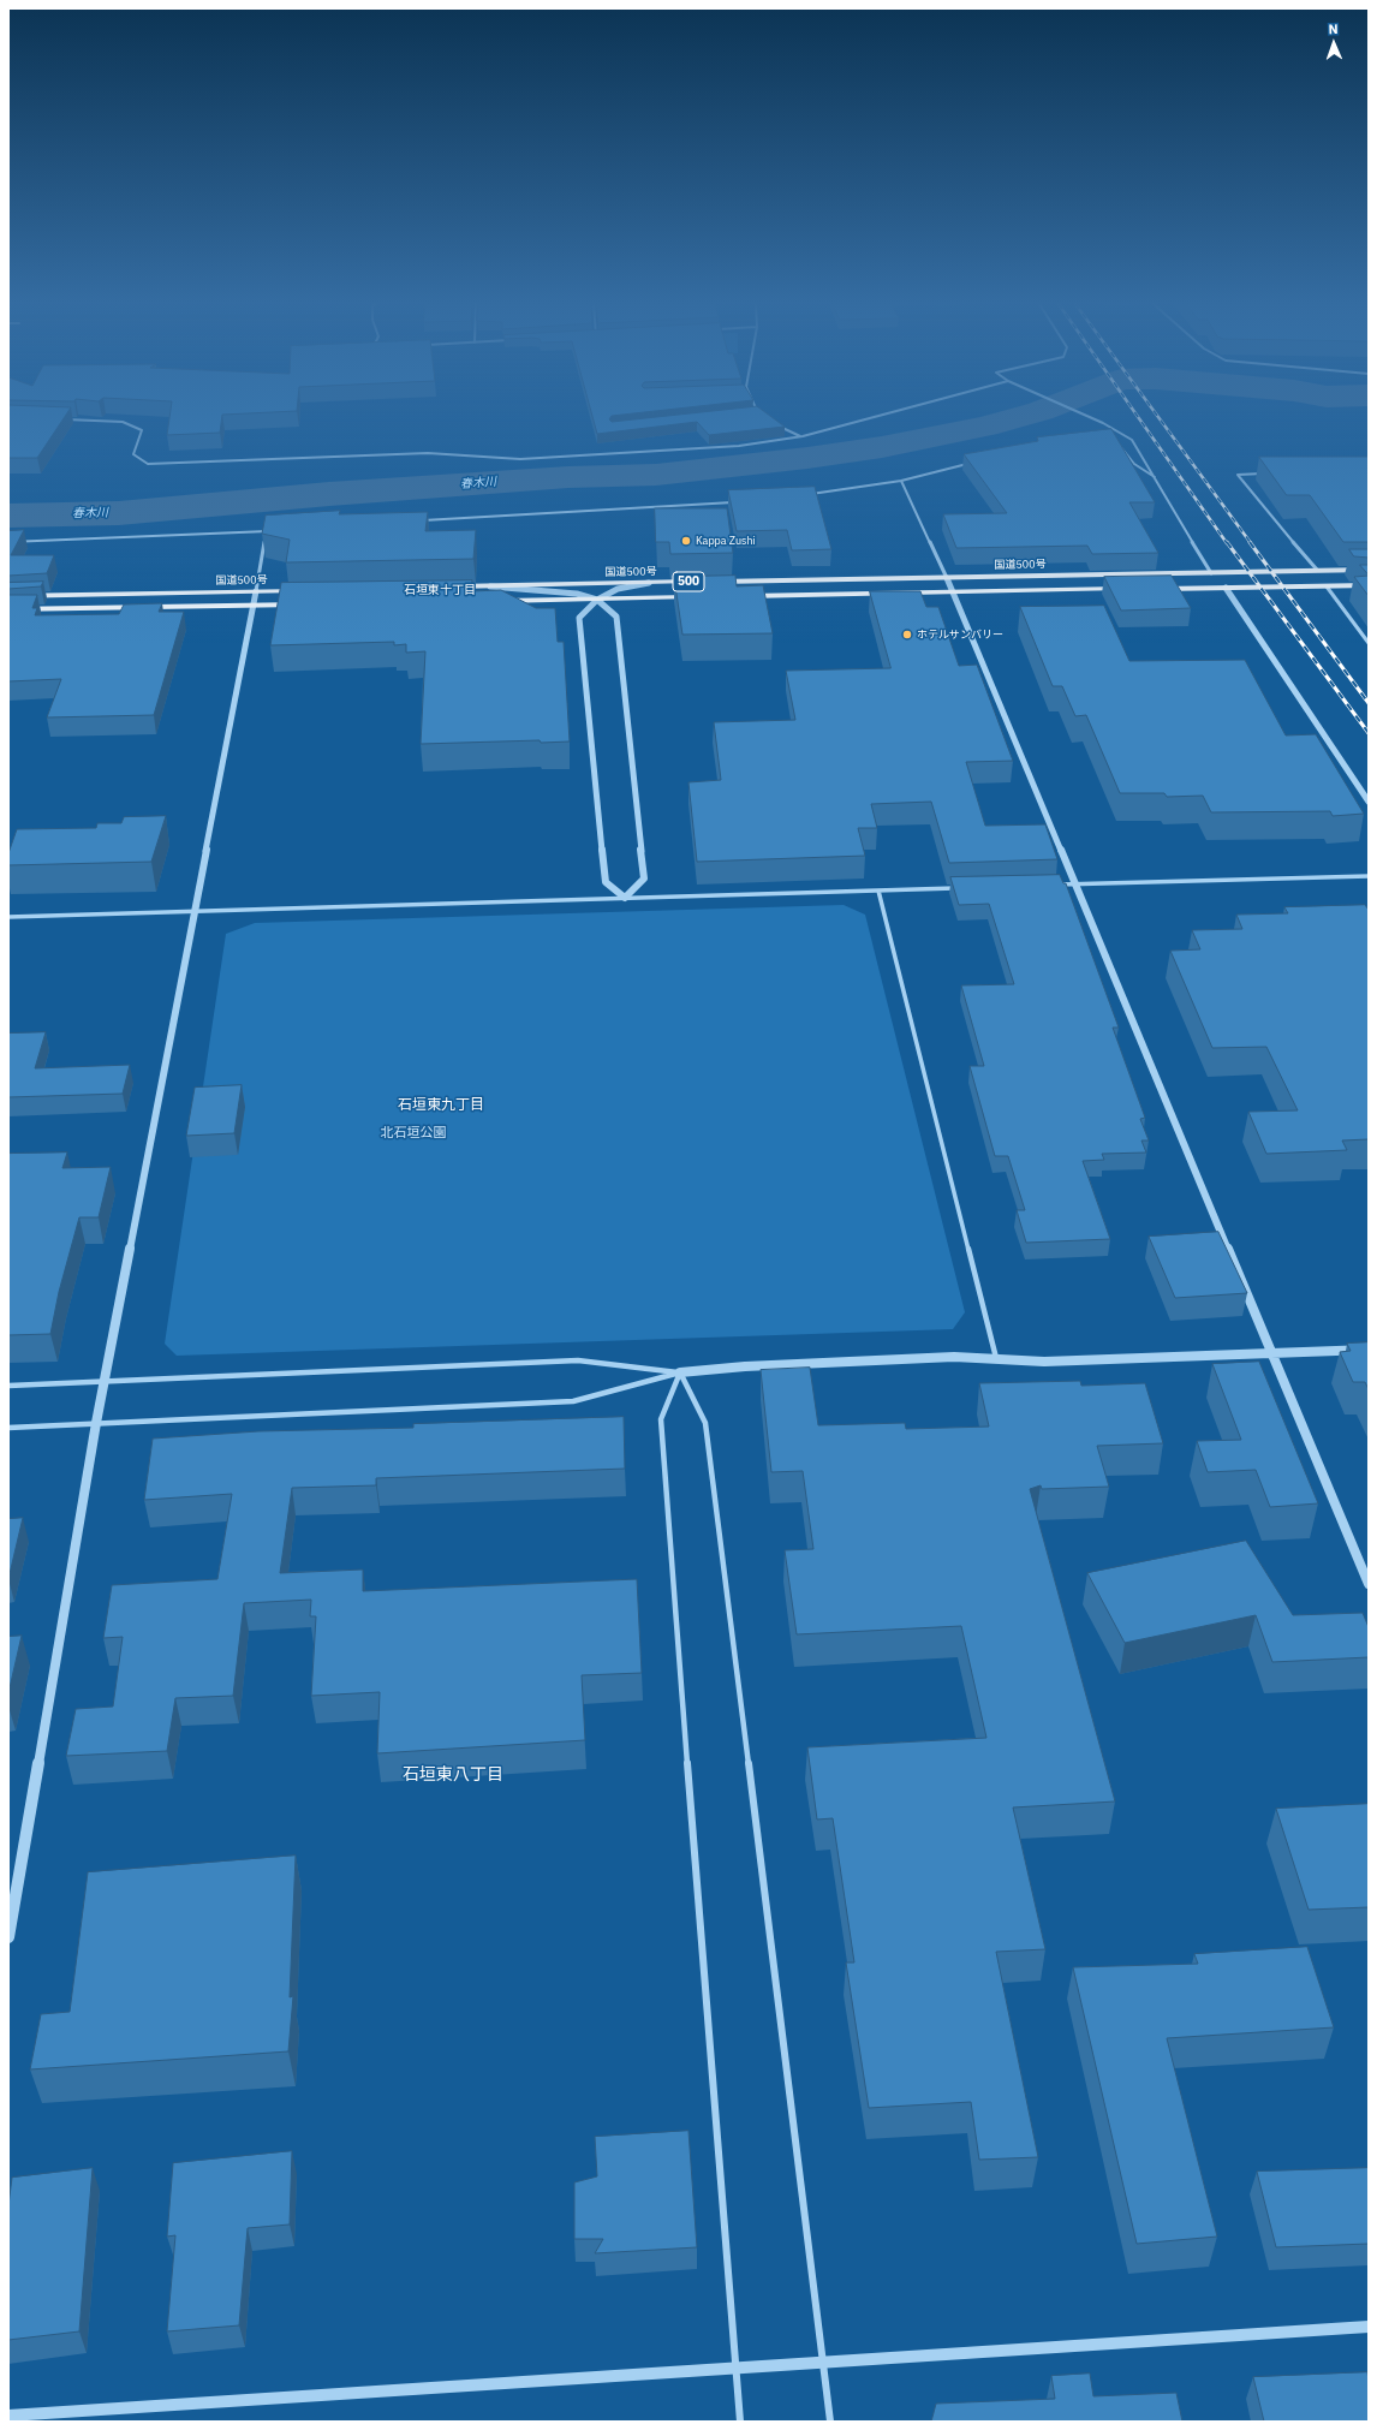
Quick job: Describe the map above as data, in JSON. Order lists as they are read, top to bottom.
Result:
{
  "streets": {
    "highway": ["国道500号", "500"]
  },
  "districts": ["石垣東十丁目", "石垣東九丁目", "石垣東八丁目"],
  "water": ["春木川"],
  "parks": ["北石垣公園"],
  "places": ["Kappa Zushi", "ホテルサンバリー"],
  "north": "top"
}
